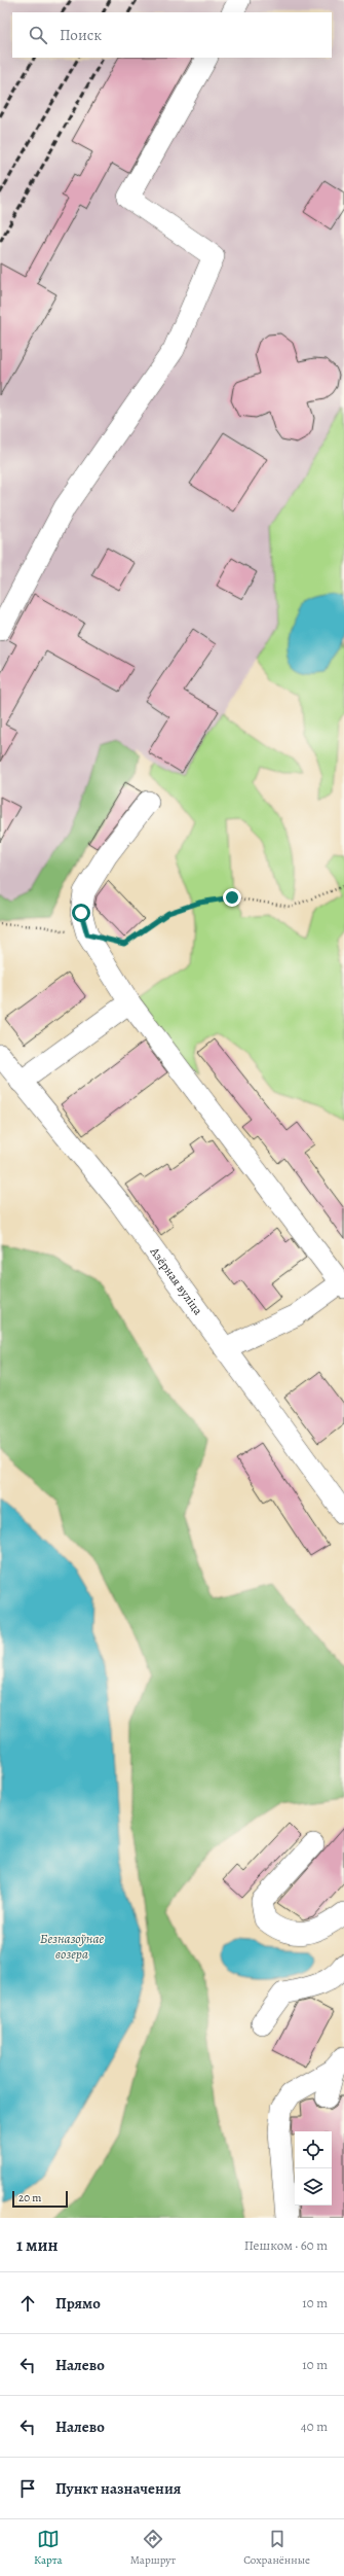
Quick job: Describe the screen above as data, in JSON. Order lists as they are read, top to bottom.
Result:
{
  "streets": {
    "street": ["Азёрная вуліца"]
  },
  "water": ["Безназоўнае возера"],
  "scale_bar": "20 m",
  "page": {
    "search": "Поиск",
    "scale": "20 m",
    "heading": ["1 мин", "Пешком · 60 m"],
    "list": [
      ["Прямо", "10 m"],
      ["Налево", "10 m"],
      ["Налево", "40 m"],
      "Пункт назначения"
    ],
    "nav": ["Карта", "Маршрут", "Сохранённые"]
  }
}
